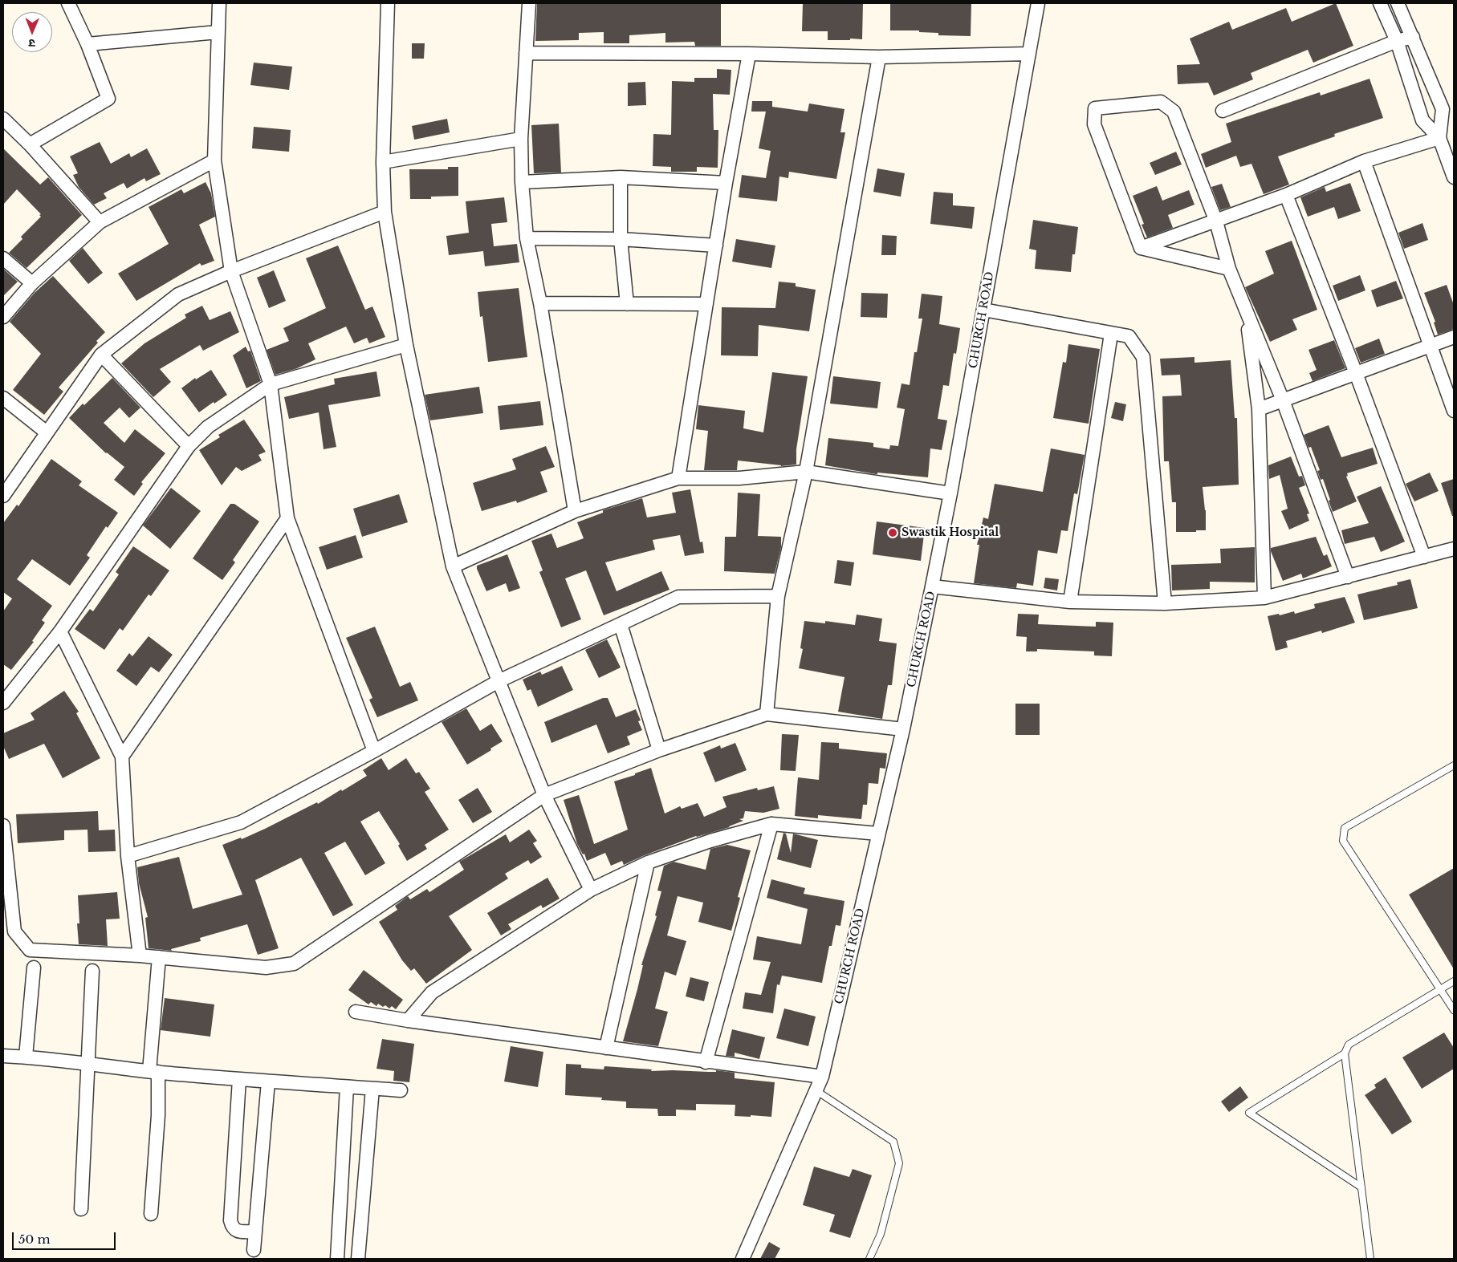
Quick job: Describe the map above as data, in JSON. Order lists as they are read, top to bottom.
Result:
{
  "streets": {
    "street": ["CHURCH ROAD"]
  },
  "places": ["Swastik Hospital"],
  "scale_bar": "50 m",
  "north": "bottom"
}
